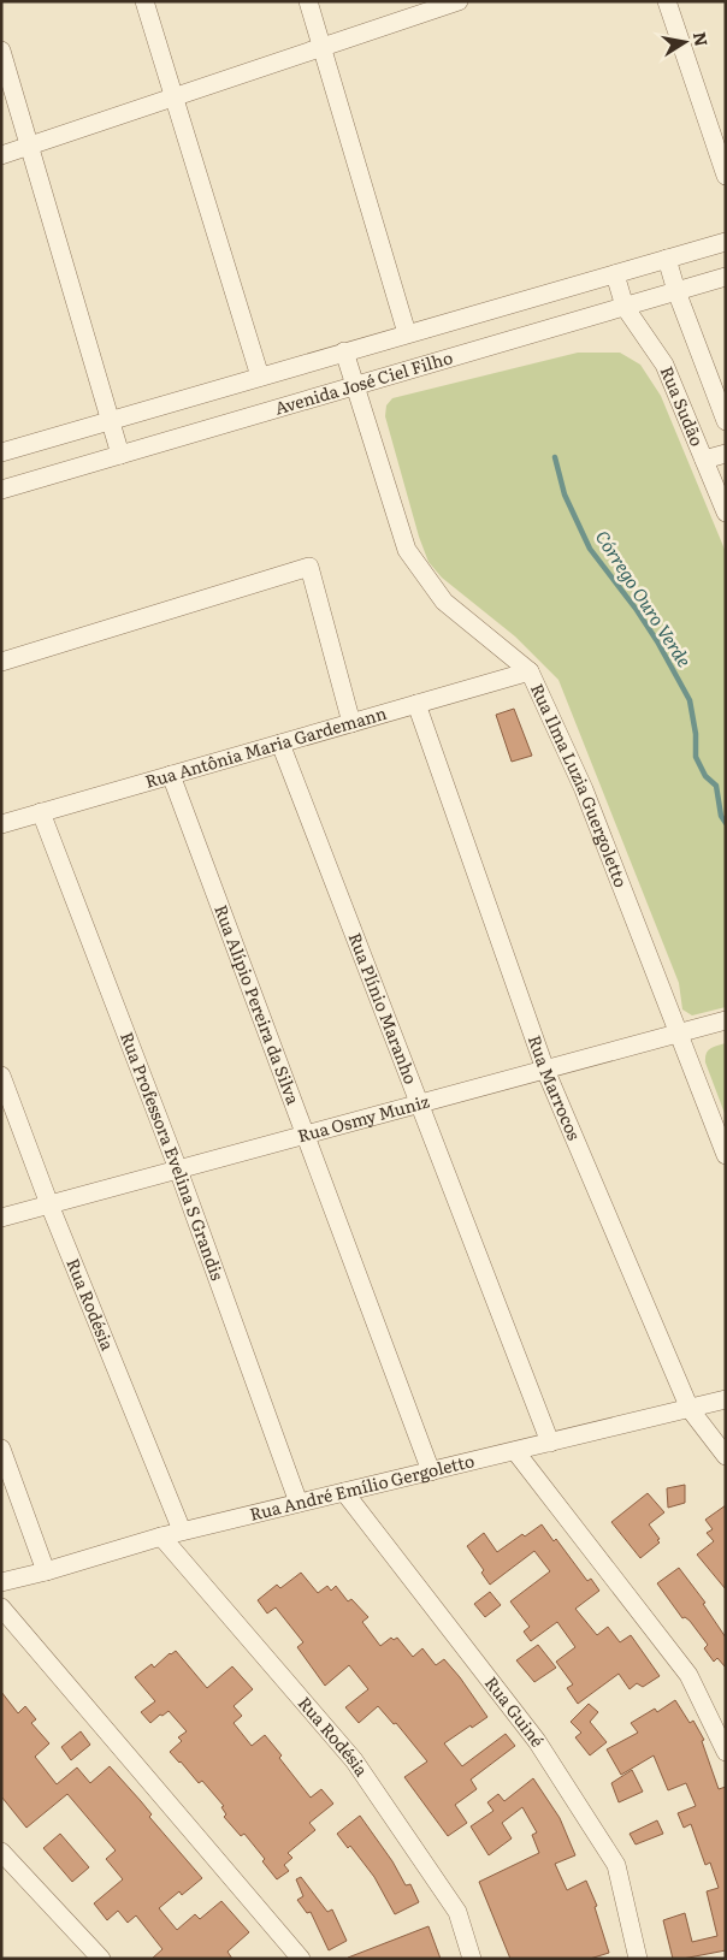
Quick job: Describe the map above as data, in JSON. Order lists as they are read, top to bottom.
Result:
{
  "streets": {
    "street": [
      "Avenida José Ciel Filho",
      "Rua Sudão",
      "Rua Antônia Maria Gardemann",
      "Rua Ilma Luzia Guergoletto",
      "Rua Alípio Pereira da Silva",
      "Rua Plínio Maranho",
      "Rua Marrocos",
      "Rua Osmy Muniz",
      "Rua Professora Evelina S Grandis",
      "Rua Rodésia",
      "Rua André Emílio Gergoletto",
      "Rua Guiné"
    ]
  },
  "crossings": [
    ["Avenida José Ciel Filho", "Rua Sudão"],
    ["Avenida José Ciel Filho", "Rua Ilma Luzia Guergoletto"],
    ["Rua Antônia Maria Gardemann", "Rua Ilma Luzia Guergoletto"],
    ["Rua Antônia Maria Gardemann", "Rua Alípio Pereira da Silva"],
    ["Rua Antônia Maria Gardemann", "Rua Plínio Maranho"],
    ["Rua Antônia Maria Gardemann", "Rua Marrocos"],
    ["Rua Antônia Maria Gardemann", "Rua Professora Evelina S Grandis"],
    ["Rua Ilma Luzia Guergoletto", "Rua Osmy Muniz"],
    ["Rua Alípio Pereira da Silva", "Rua Osmy Muniz"],
    ["Rua Alípio Pereira da Silva", "Rua André Emílio Gergoletto"],
    ["Rua Plínio Maranho", "Rua Osmy Muniz"],
    ["Rua Plínio Maranho", "Rua André Emílio Gergoletto"],
    ["Rua Marrocos", "Rua Osmy Muniz"],
    ["Rua Marrocos", "Rua André Emílio Gergoletto"],
    ["Rua Osmy Muniz", "Rua Professora Evelina S Grandis"],
    ["Rua Osmy Muniz", "Rua Rodésia"],
    ["Rua Professora Evelina S Grandis", "Rua André Emílio Gergoletto"],
    ["Rua Rodésia", "Rua André Emílio Gergoletto"],
    ["Rua André Emílio Gergoletto", "Rua Guiné"]
  ],
  "water": ["Córrego Ouro Verde"],
  "north": "right"
}
